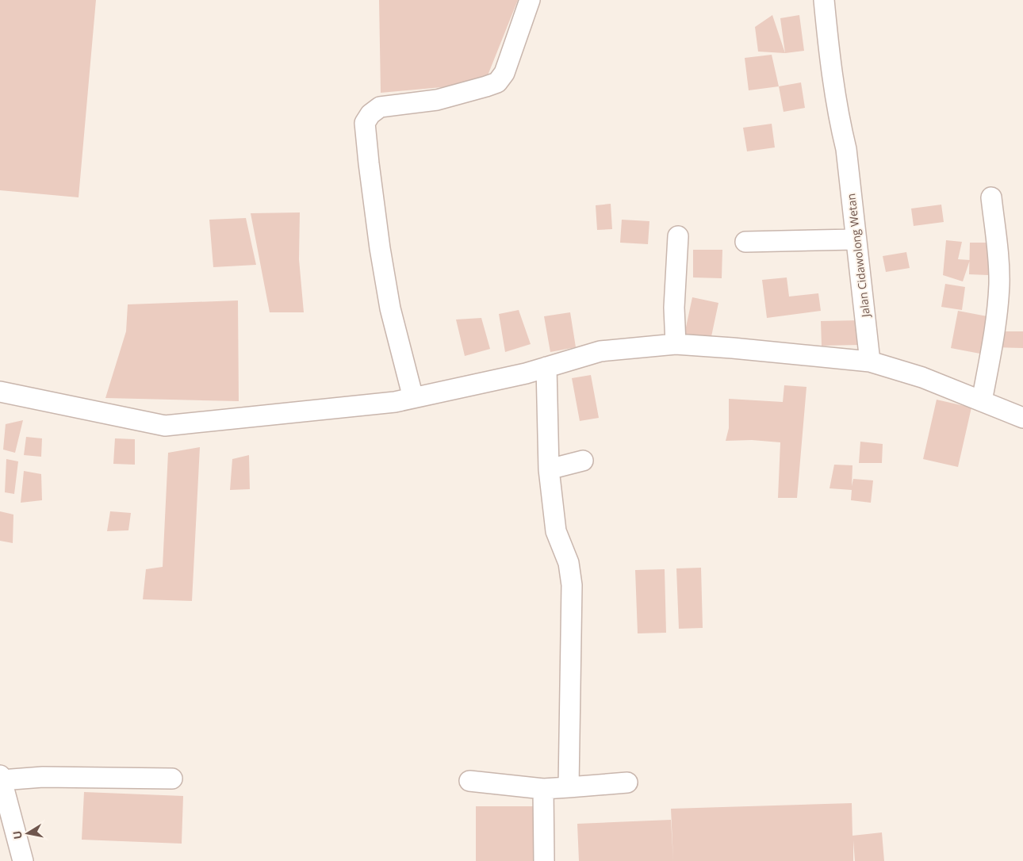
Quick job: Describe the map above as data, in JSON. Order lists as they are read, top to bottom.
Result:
{
  "streets": {
    "street": ["Jalan Cidawolong Wetan"]
  },
  "north": "left"
}
